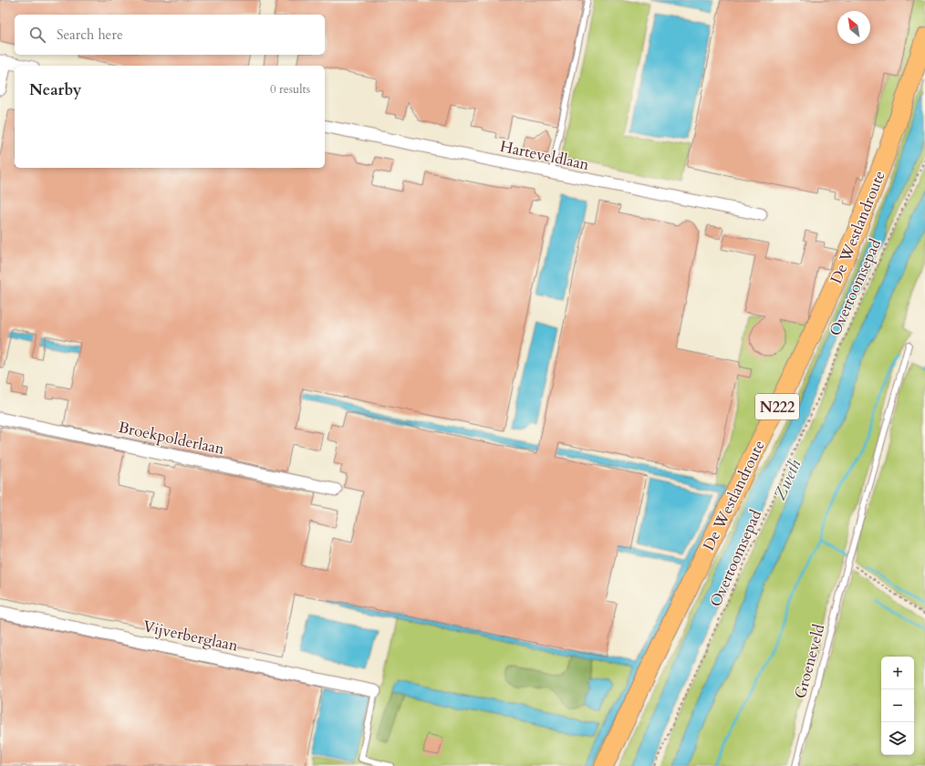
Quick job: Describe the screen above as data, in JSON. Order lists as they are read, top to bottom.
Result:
{
  "streets": {
    "main road": ["De Westlandroute", "N222"],
    "street": ["Harteveldlaan", "Broekpolderlaan", "Vijverberglaan"],
    "lane": ["Groeneveld"],
    "path": ["Overtoomsepad"]
  },
  "water": ["Zweth"],
  "north": "top left",
  "page": {
    "search": "Search here",
    "heading": ["Nearby", "0 results"],
    "map_buttons": ["+", "−"]
  }
}
